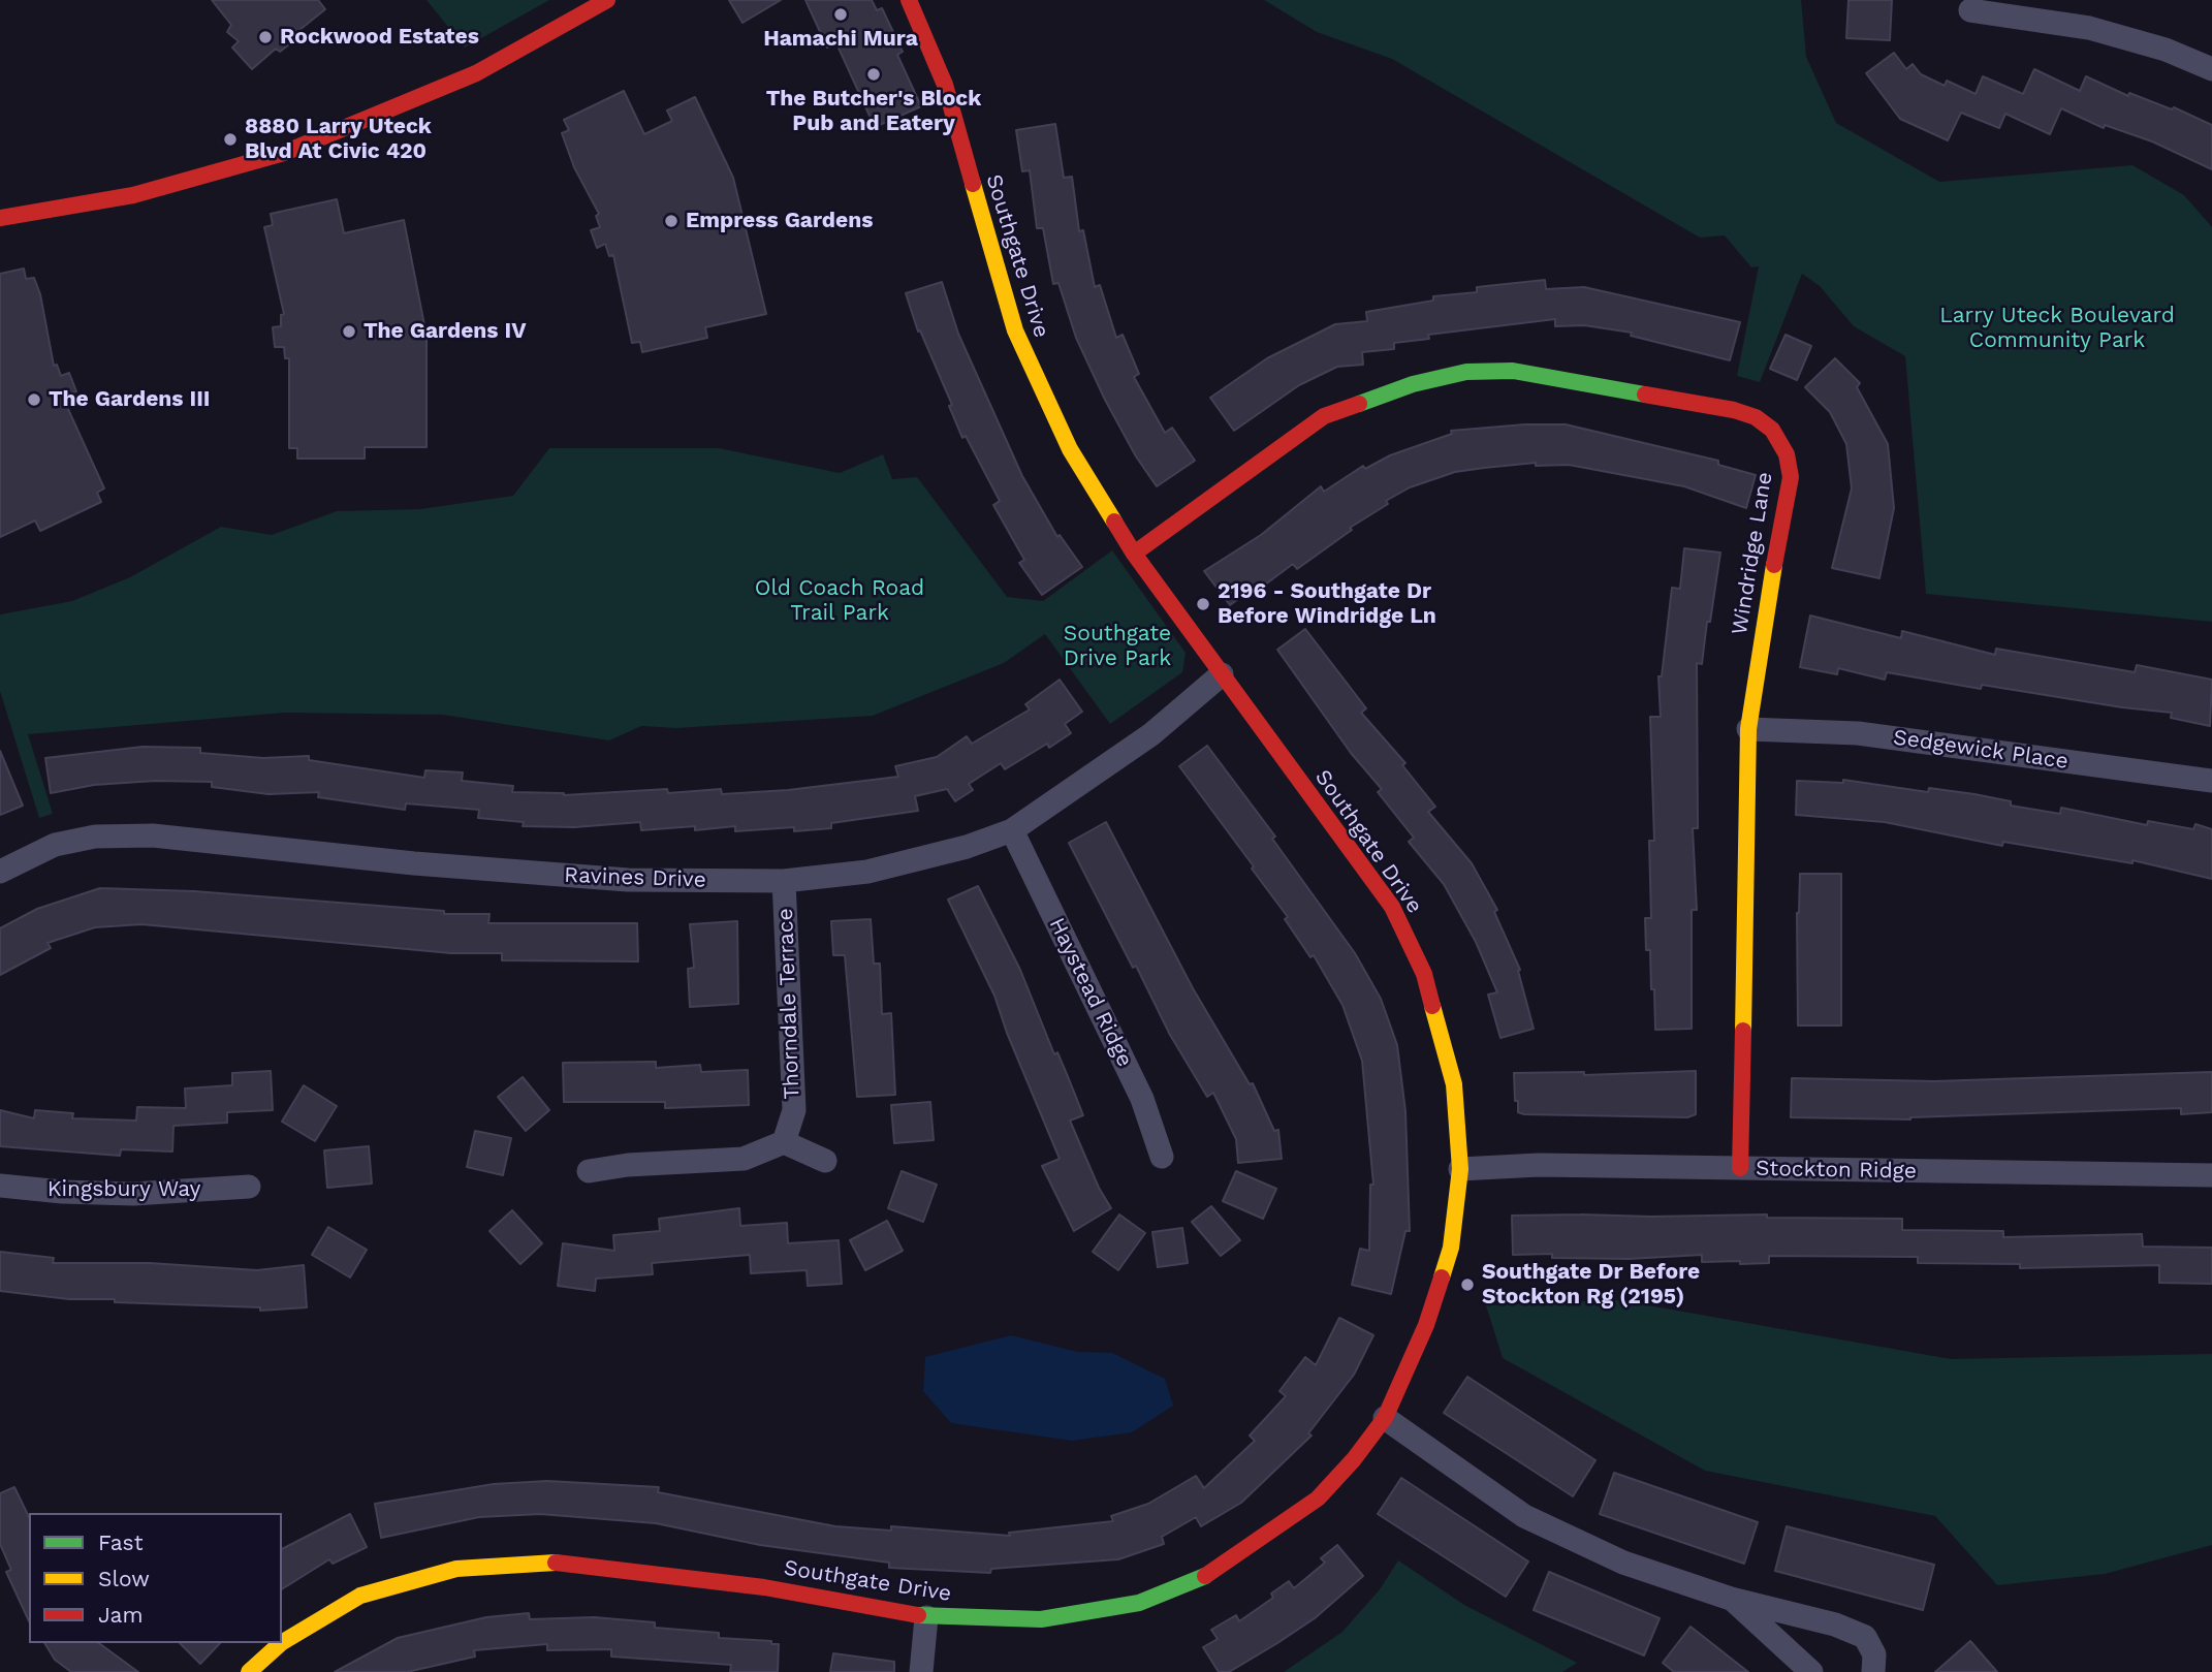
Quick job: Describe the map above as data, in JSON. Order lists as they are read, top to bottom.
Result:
{
  "streets": {
    "street": [
      "Southgate Drive",
      "Windridge Lane",
      "Sedgewick Place",
      "Ravines Drive",
      "Haystead Ridge",
      "Thorndale Terrace",
      "Stockton Ridge",
      "Kingsbury Way"
    ]
  },
  "crossings": [
    ["Southgate Drive", "Windridge Lane"],
    ["Southgate Drive", "Ravines Drive"],
    ["Southgate Drive", "Stockton Ridge"],
    ["Windridge Lane", "Sedgewick Place"],
    ["Windridge Lane", "Stockton Ridge"],
    ["Ravines Drive", "Haystead Ridge"],
    ["Ravines Drive", "Thorndale Terrace"]
  ],
  "parks": ["Larry Uteck Boulevard Community Park", "Old Coach Road Trail Park", "Southgate Drive Park"],
  "places": [
    "Hamachi Mura",
    "Rockwood Estates",
    "The Butcher's Block Pub and Eatery",
    "8880 Larry Uteck Blvd At Civic 420",
    "Empress Gardens",
    "The Gardens IV",
    "The Gardens III",
    "2196 - Southgate Dr Before Windridge Ln",
    "Southgate Dr Before Stockton Rg (2195)"
  ],
  "legend": ["Fast", "Slow", "Jam"]
}
